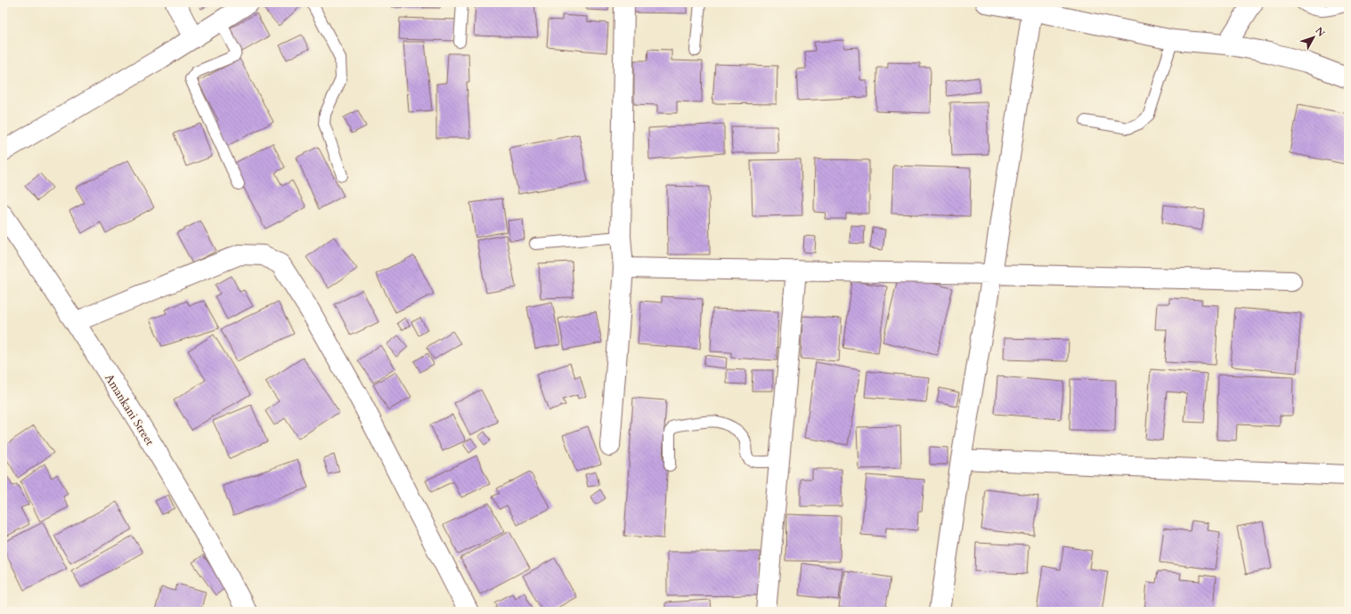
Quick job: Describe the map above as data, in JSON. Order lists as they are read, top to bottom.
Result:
{
  "streets": {
    "street": ["Amankani Street"]
  },
  "north": "top right"
}
